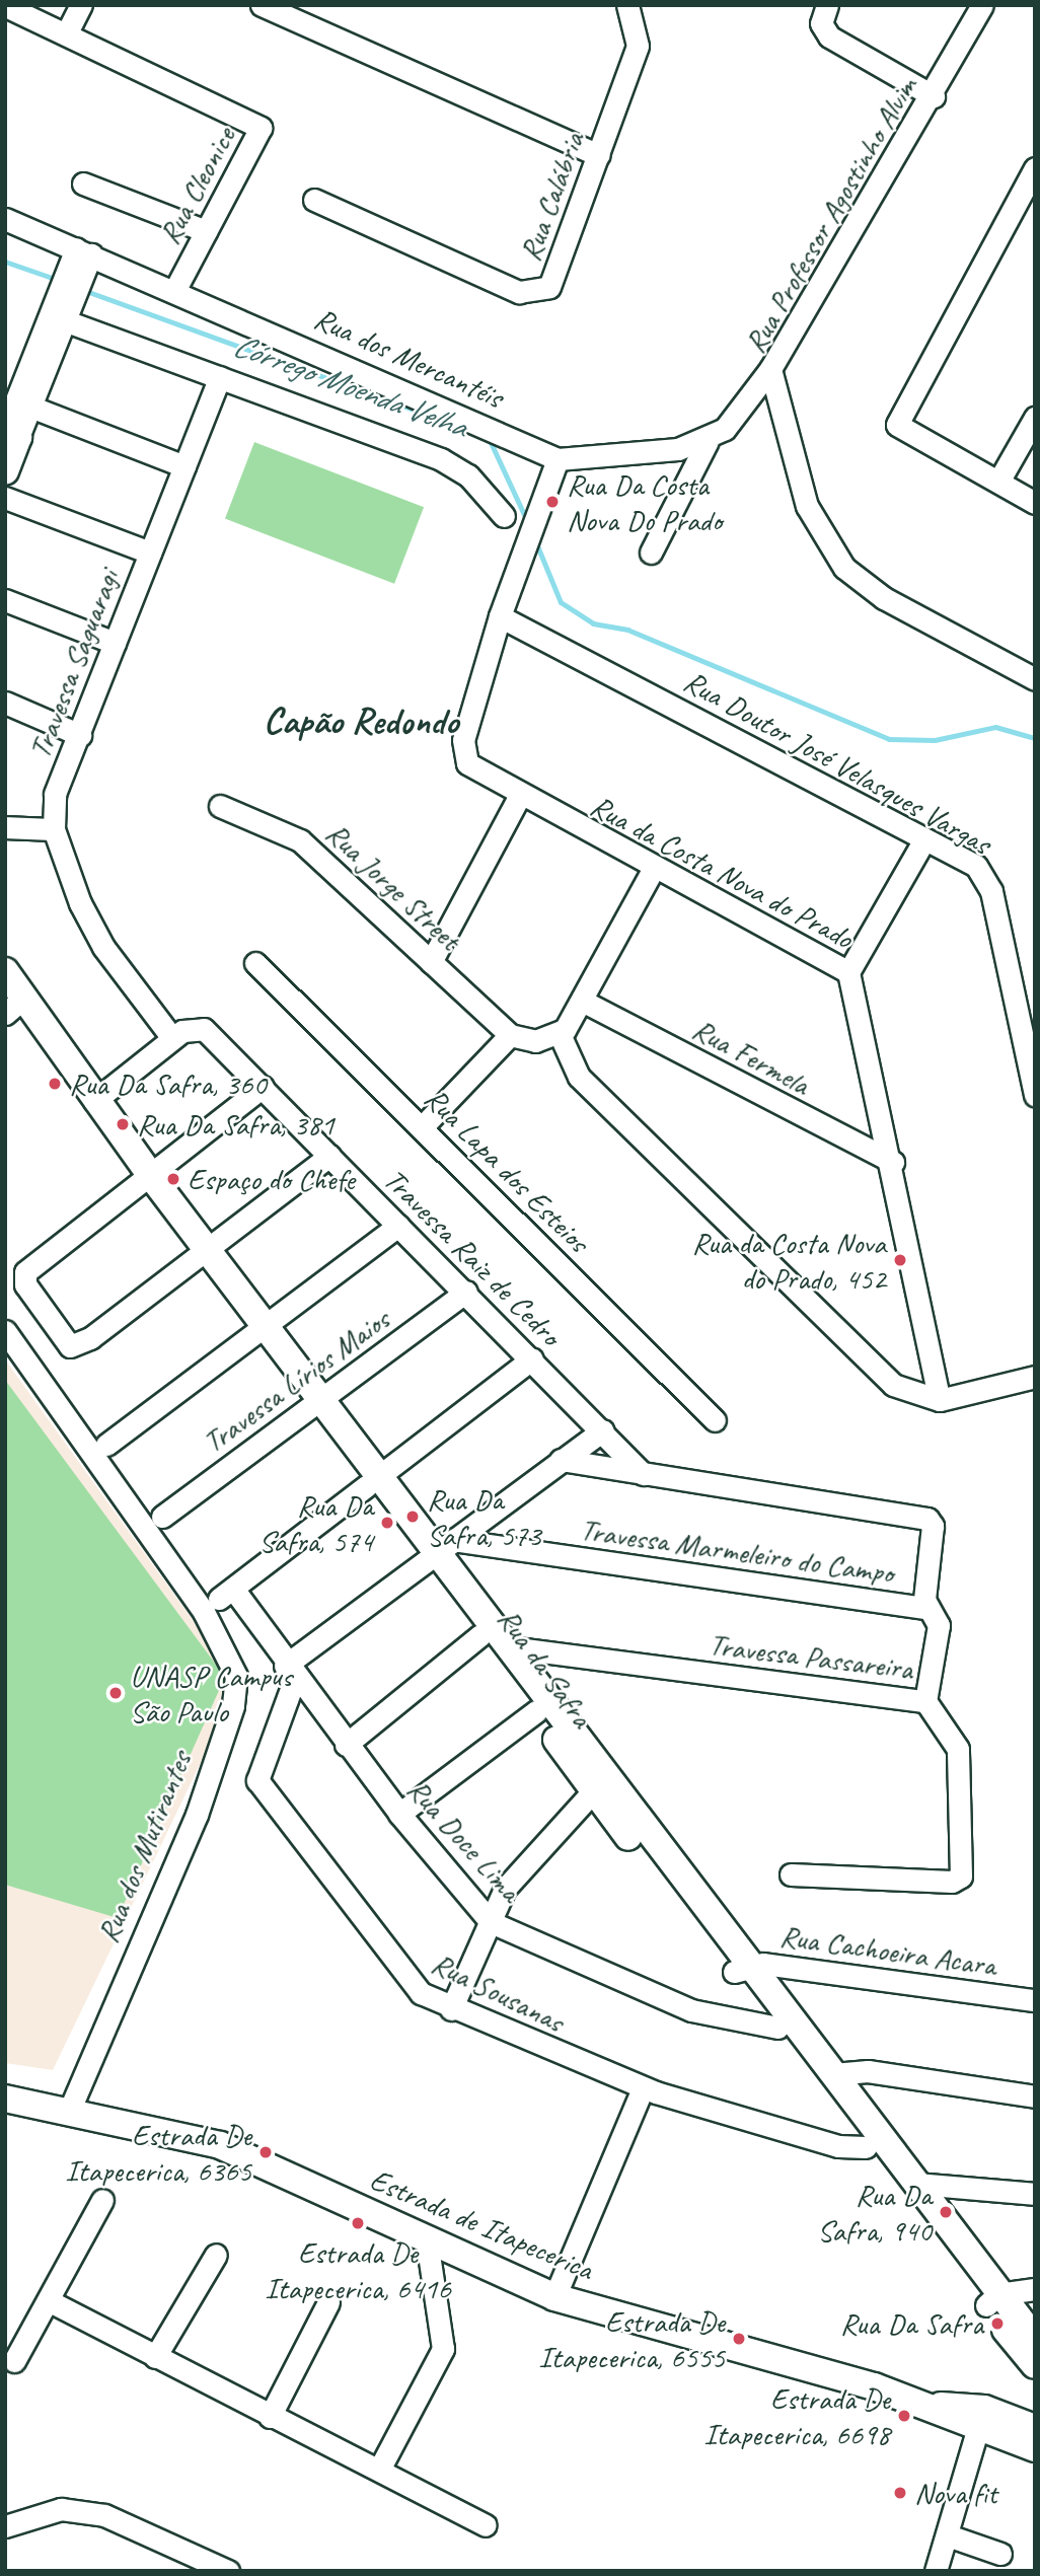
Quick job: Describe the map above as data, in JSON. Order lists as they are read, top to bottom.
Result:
{
  "streets": {
    "main road": ["Rua da Safra", "Estrada de Itapecerica"],
    "street": [
      "Rua Cleonice",
      "Rua Calábria",
      "Rua Professor Agostinho Alvim",
      "Rua dos Mercantéis",
      "Travessa Saguaragi",
      "Rua Doutor José Velasques Vargas",
      "Rua da Costa Nova do Prado",
      "Rua Jorge Street",
      "Rua Fermela",
      "Rua Lapa dos Esteios",
      "Travessa Raiz de Cedro",
      "Travessa Lírios Maios",
      "Travessa Marmeleiro do Campo",
      "Travessa Passareira",
      "Rua Doce Lima",
      "Rua dos Mutirantes",
      "Rua Cachoeira Acara",
      "Rua Sousanas"
    ]
  },
  "crossings": [
    ["Rua Cleonice", "Rua dos Mercantéis"],
    ["Rua Professor Agostinho Alvim", "Rua dos Mercantéis"],
    ["Rua dos Mercantéis", "Rua da Costa Nova do Prado"],
    ["Travessa Saguaragi", "Travessa Raiz de Cedro"],
    ["Rua Doutor José Velasques Vargas", "Rua da Costa Nova do Prado"],
    ["Rua da Costa Nova do Prado", "Rua Fermela"],
    ["Travessa Raiz de Cedro", "Travessa Lírios Maios"],
    ["Travessa Raiz de Cedro", "Travessa Passareira"],
    ["Travessa Raiz de Cedro", "Rua da Safra"],
    ["Travessa Raiz de Cedro", "Rua Doce Lima"],
    ["Travessa Lírios Maios", "Rua da Safra"],
    ["Travessa Marmeleiro do Campo", "Travessa Passareira"],
    ["Travessa Marmeleiro do Campo", "Rua da Safra"],
    ["Travessa Passareira", "Rua da Safra"],
    ["Rua da Safra", "Rua Doce Lima"],
    ["Rua da Safra", "Rua Cachoeira Acara"],
    ["Rua da Safra", "Rua Sousanas"],
    ["Rua Doce Lima", "Rua Sousanas"],
    ["Rua dos Mutirantes", "Estrada de Itapecerica"]
  ],
  "districts": ["Capão Redondo"],
  "water": ["Córrego Moenda Velha"],
  "places": [
    "Rua Da Costa Nova Do Prado",
    "Rua Da Safra, 360",
    "Rua Da Safra, 381",
    "Espaço do Chefe",
    "Rua da Costa Nova do Prado, 452",
    "Rua Da Safra, 573",
    "Rua Da Safra, 574",
    "UNASP Campus São Paulo",
    "Estrada De Itapecerica, 6365",
    "Rua Da Safra, 940",
    "Estrada De Itapecerica, 6416",
    "Rua Da Safra",
    "Estrada De Itapecerica, 6555",
    "Estrada De Itapecerica, 6698",
    "Nova fit"
  ]
}
